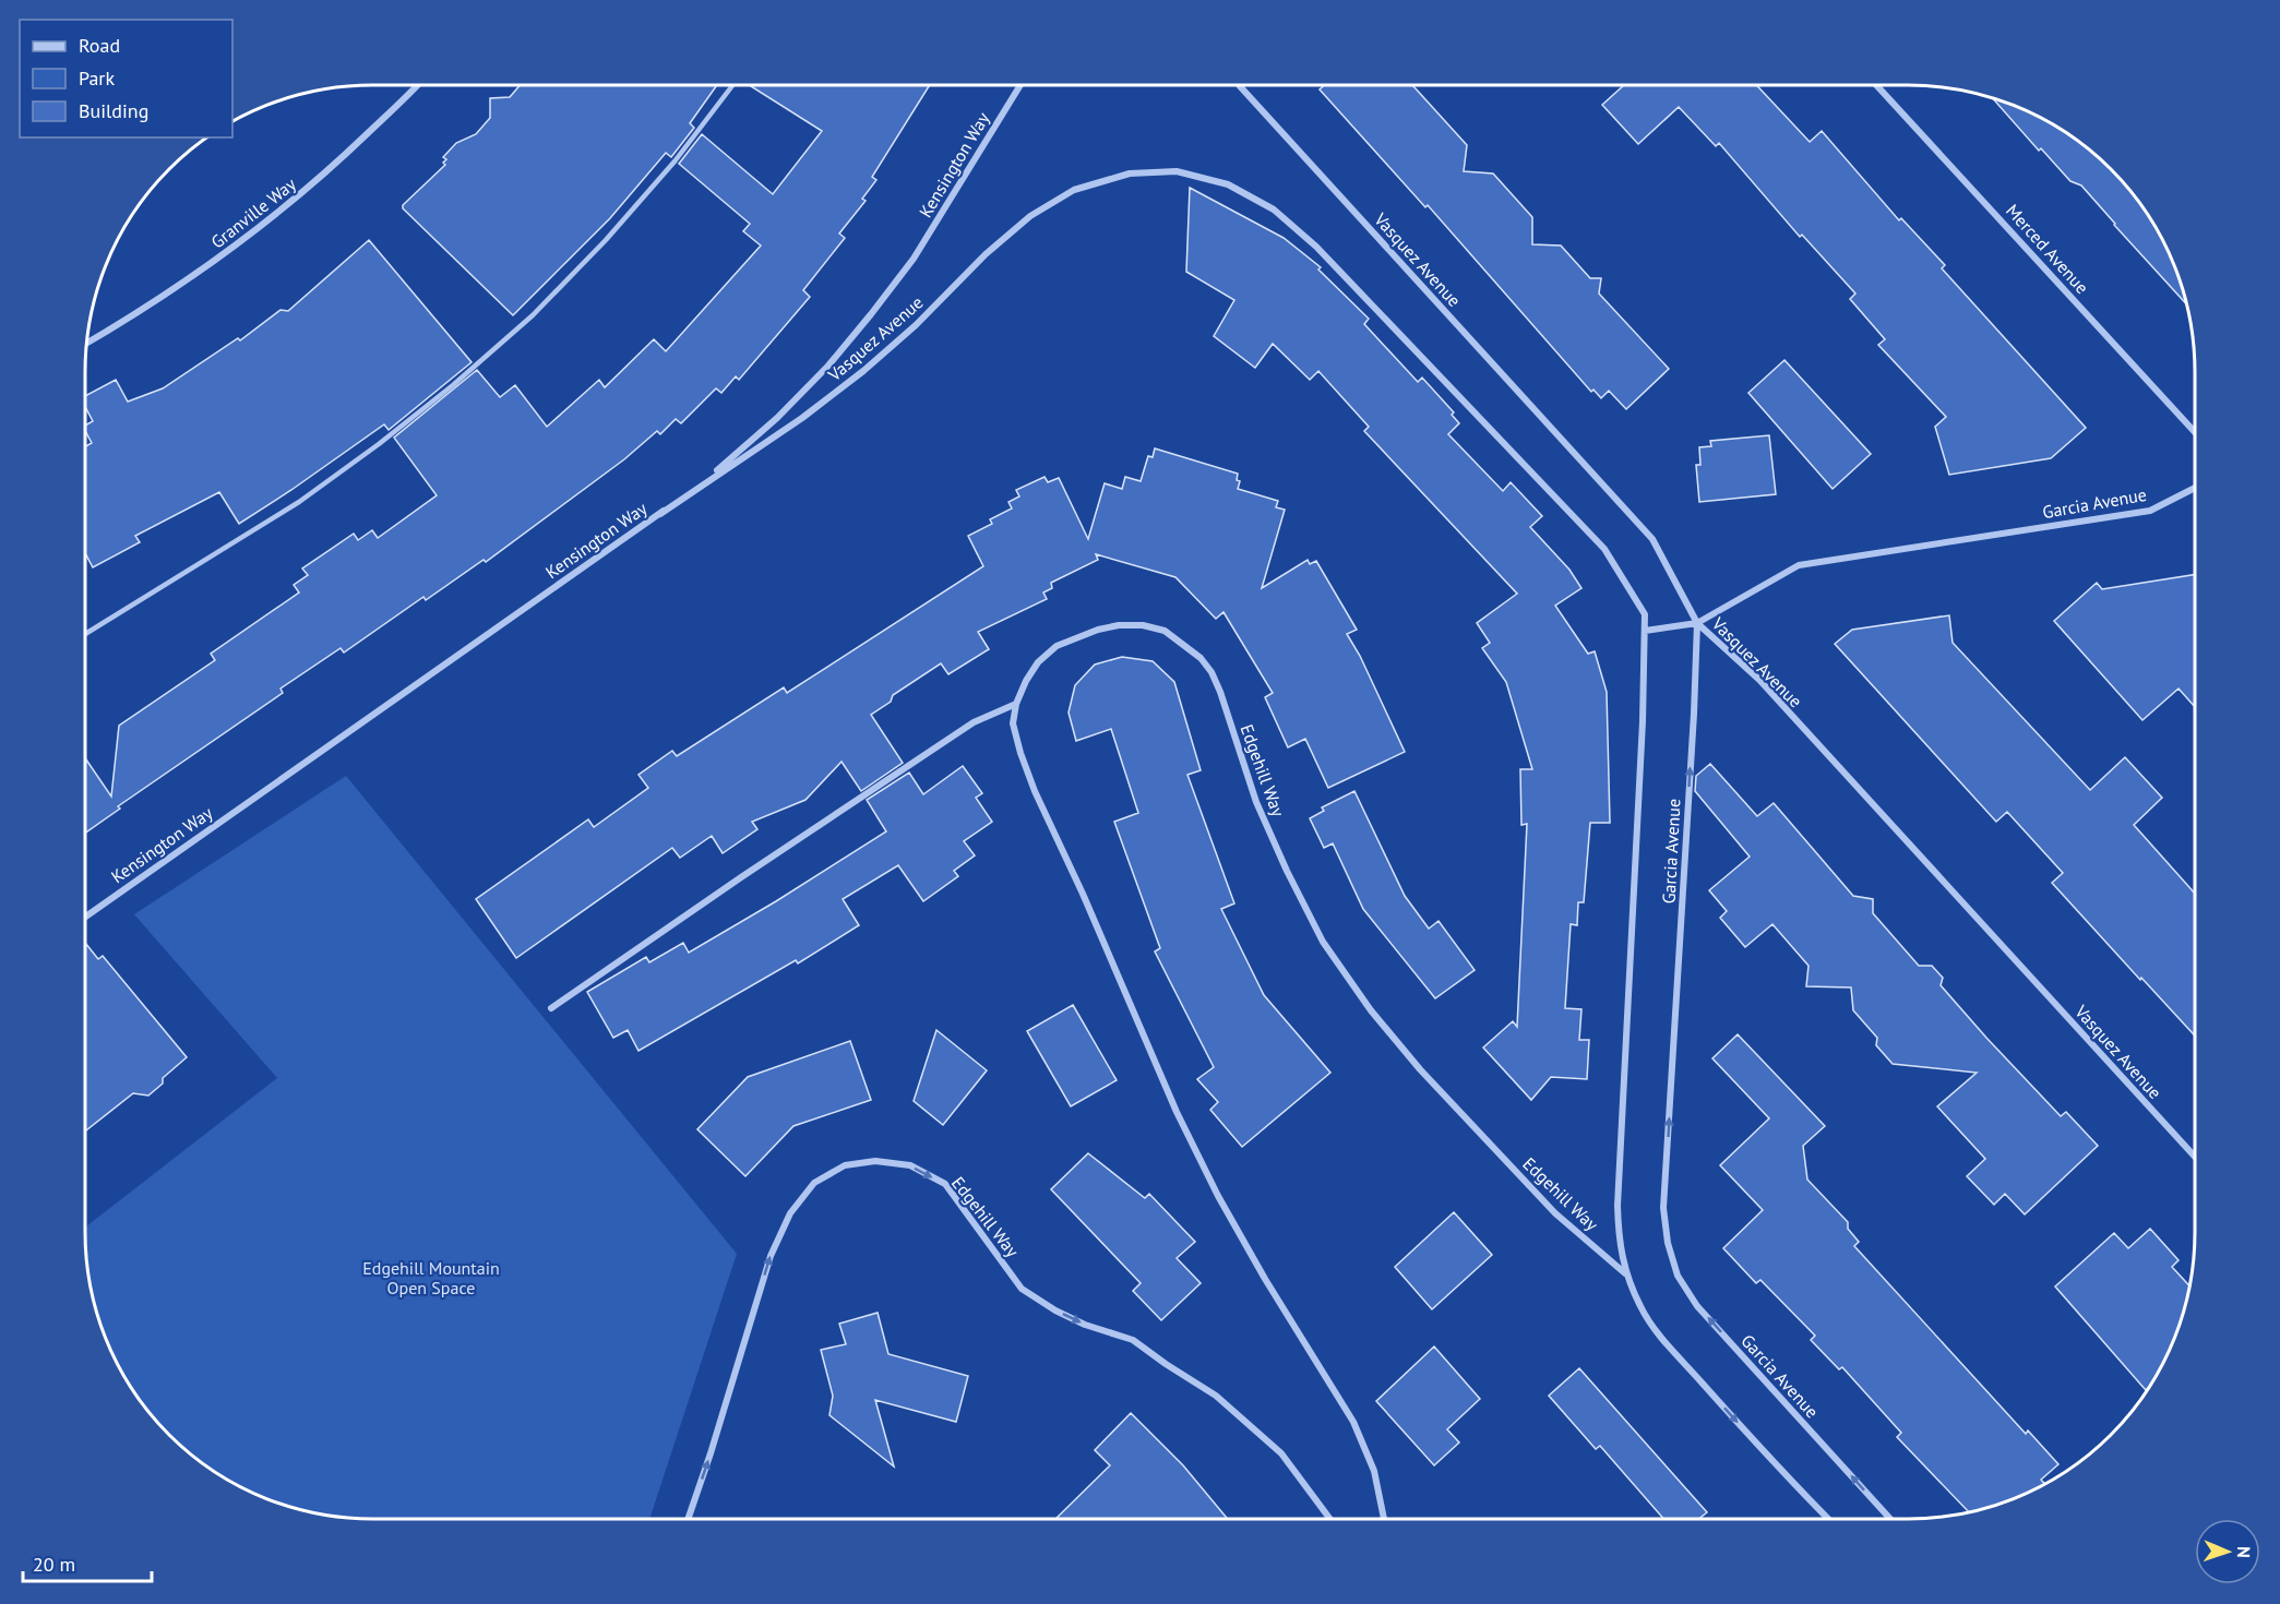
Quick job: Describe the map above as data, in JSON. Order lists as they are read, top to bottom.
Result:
{
  "streets": {
    "street": [
      "Kensington Way",
      "Granville Way",
      "Merced Avenue",
      "Vasquez Avenue",
      "Garcia Avenue",
      "Edgehill Way"
    ]
  },
  "crossings": [
    ["Kensington Way", "Vasquez Avenue"],
    ["Vasquez Avenue", "Garcia Avenue"],
    ["Garcia Avenue", "Edgehill Way"]
  ],
  "parks": ["Edgehill Mountain Open Space"],
  "legend": ["Road", "Park", "Building"],
  "scale_bar": "20 m",
  "north": "right"
}
